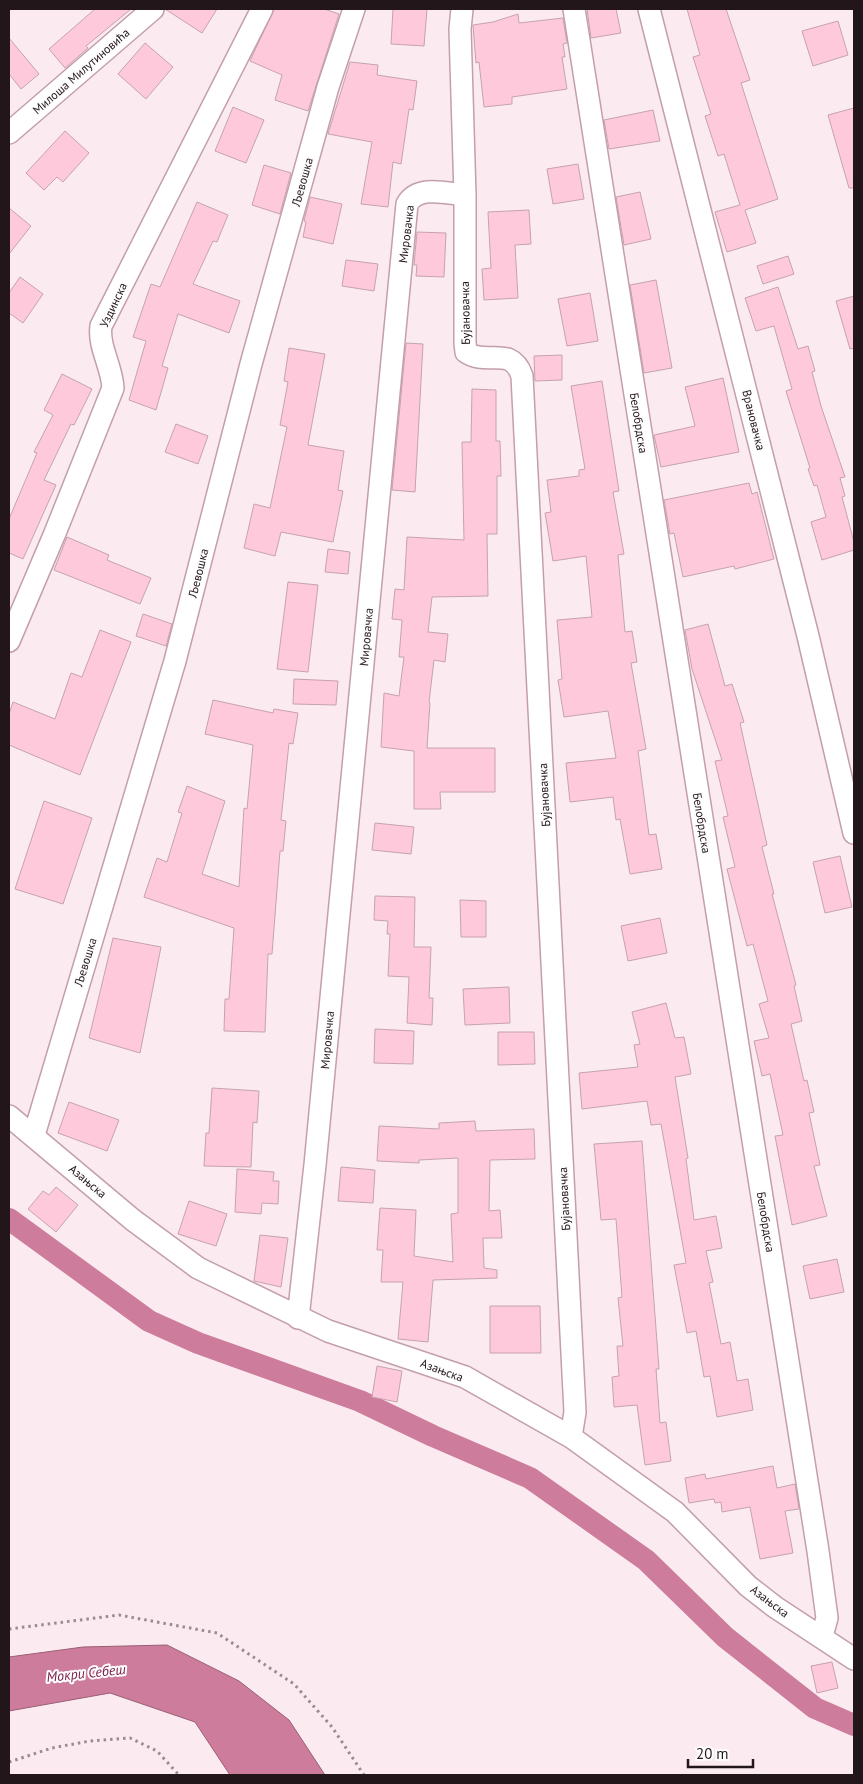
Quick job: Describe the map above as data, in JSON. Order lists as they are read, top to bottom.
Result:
{
  "streets": {
    "street": [
      "Милоша Милутиновића",
      "Љевошка",
      "Мировачка",
      "Уздинска",
      "Бујановачка",
      "Врановачка",
      "Белобрдска",
      "Азањска"
    ]
  },
  "crossings": [
    ["Љевошка", "Азањска"],
    ["Мировачка", "Бујановачка"],
    ["Мировачка", "Азањска"],
    ["Бујановачка", "Азањска"],
    ["Белобрдска", "Азањска"]
  ],
  "water": ["Мокри Себеш"],
  "scale_bar": "20 m"
}
